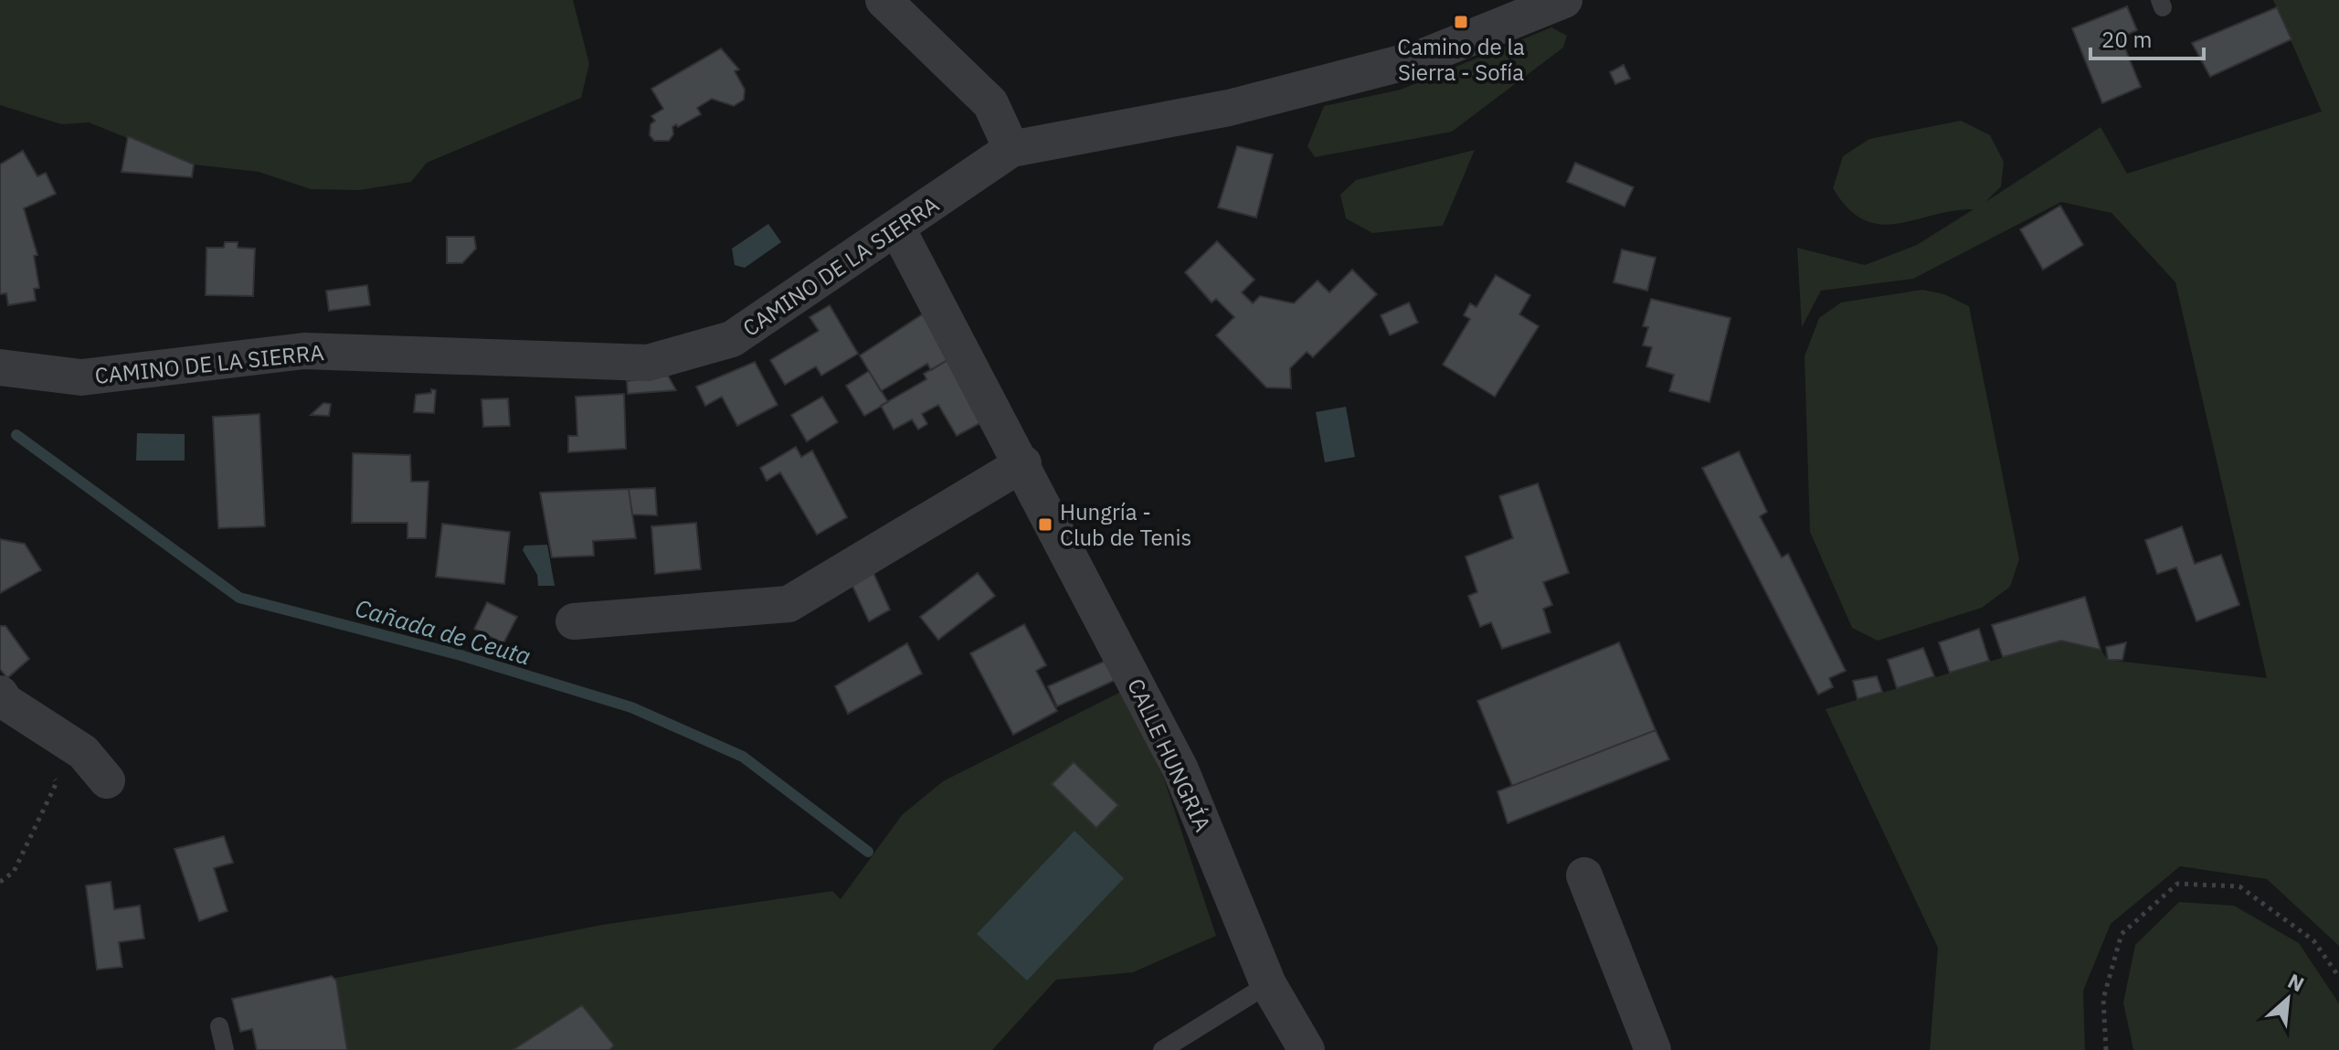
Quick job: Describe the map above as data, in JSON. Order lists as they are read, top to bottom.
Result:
{
  "streets": {
    "street": ["CAMINO DE LA SIERRA", "CALLE HUNGRÍA"]
  },
  "crossings": [
    ["CAMINO DE LA SIERRA", "CALLE HUNGRÍA"]
  ],
  "water": ["Cañada de Ceuta"],
  "places": {
    "transit": ["Camino de la Sierra - Sofía", "Hungría - Club de Tenis"]
  },
  "scale_bar": "20 m",
  "north": "top right"
}
